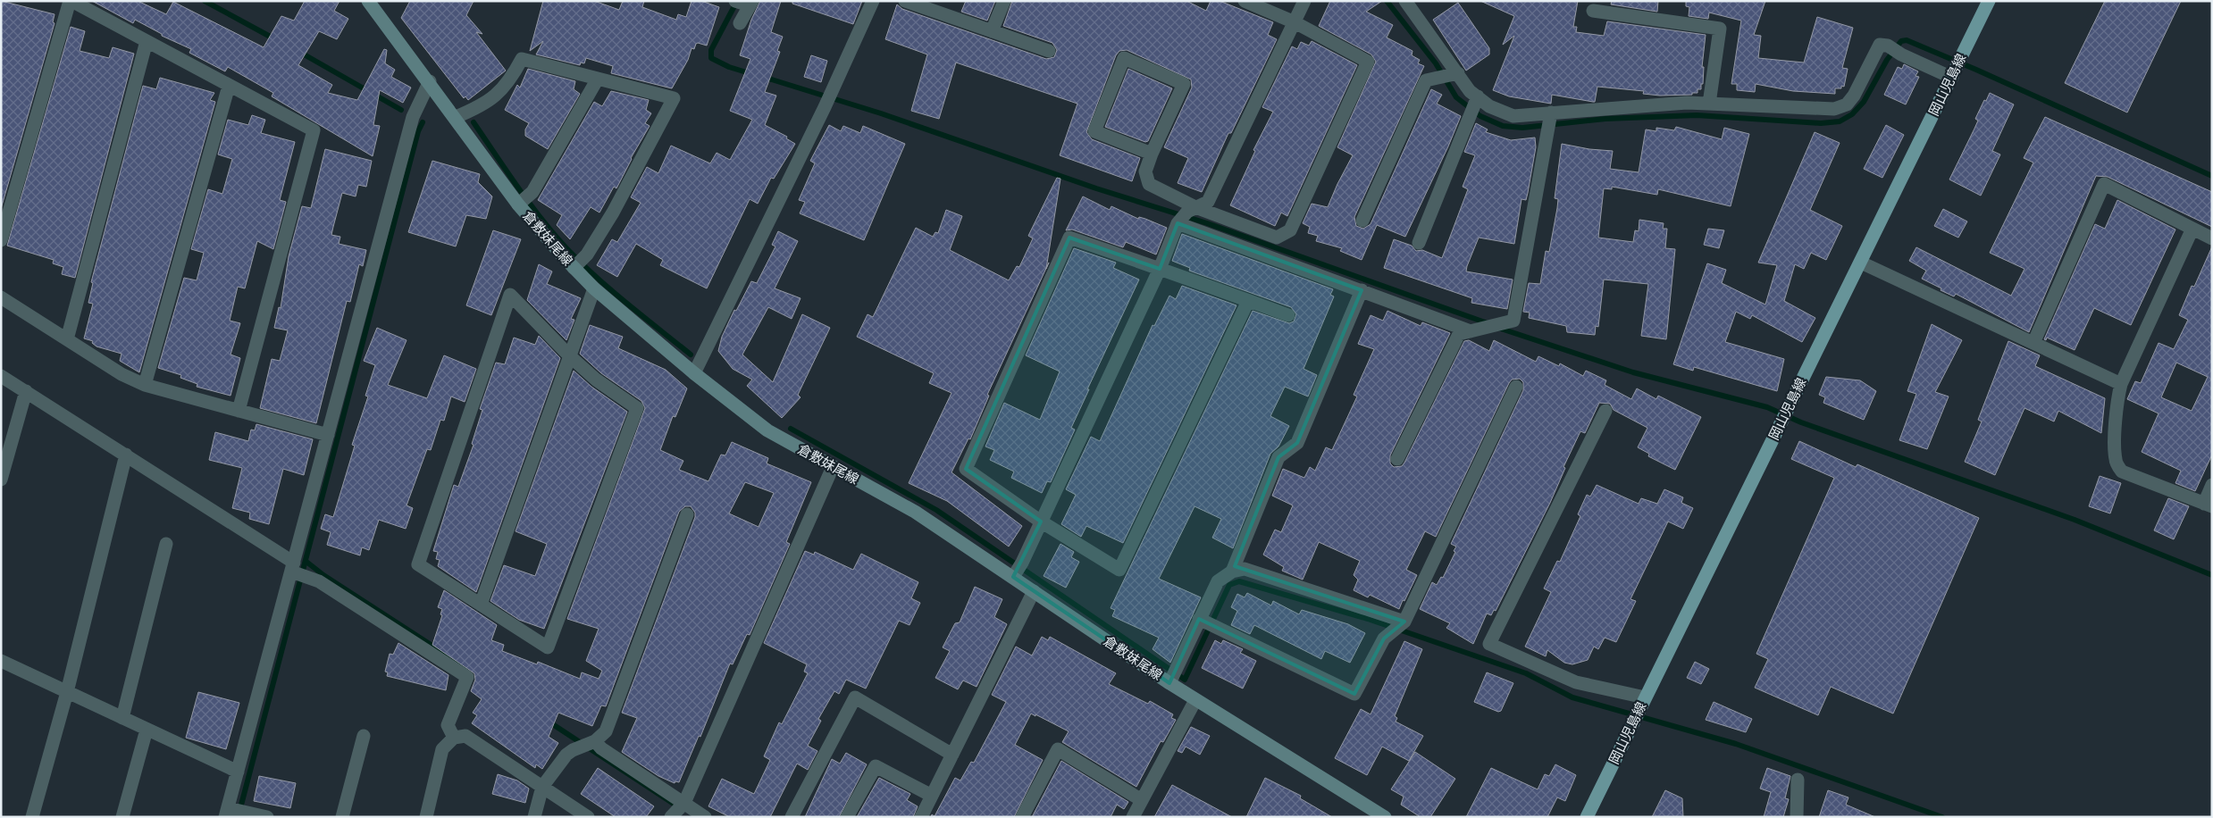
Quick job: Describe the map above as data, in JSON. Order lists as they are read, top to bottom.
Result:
{
  "streets": {
    "main road": ["岡山児島線", "倉敷妹尾線"]
  }
}
